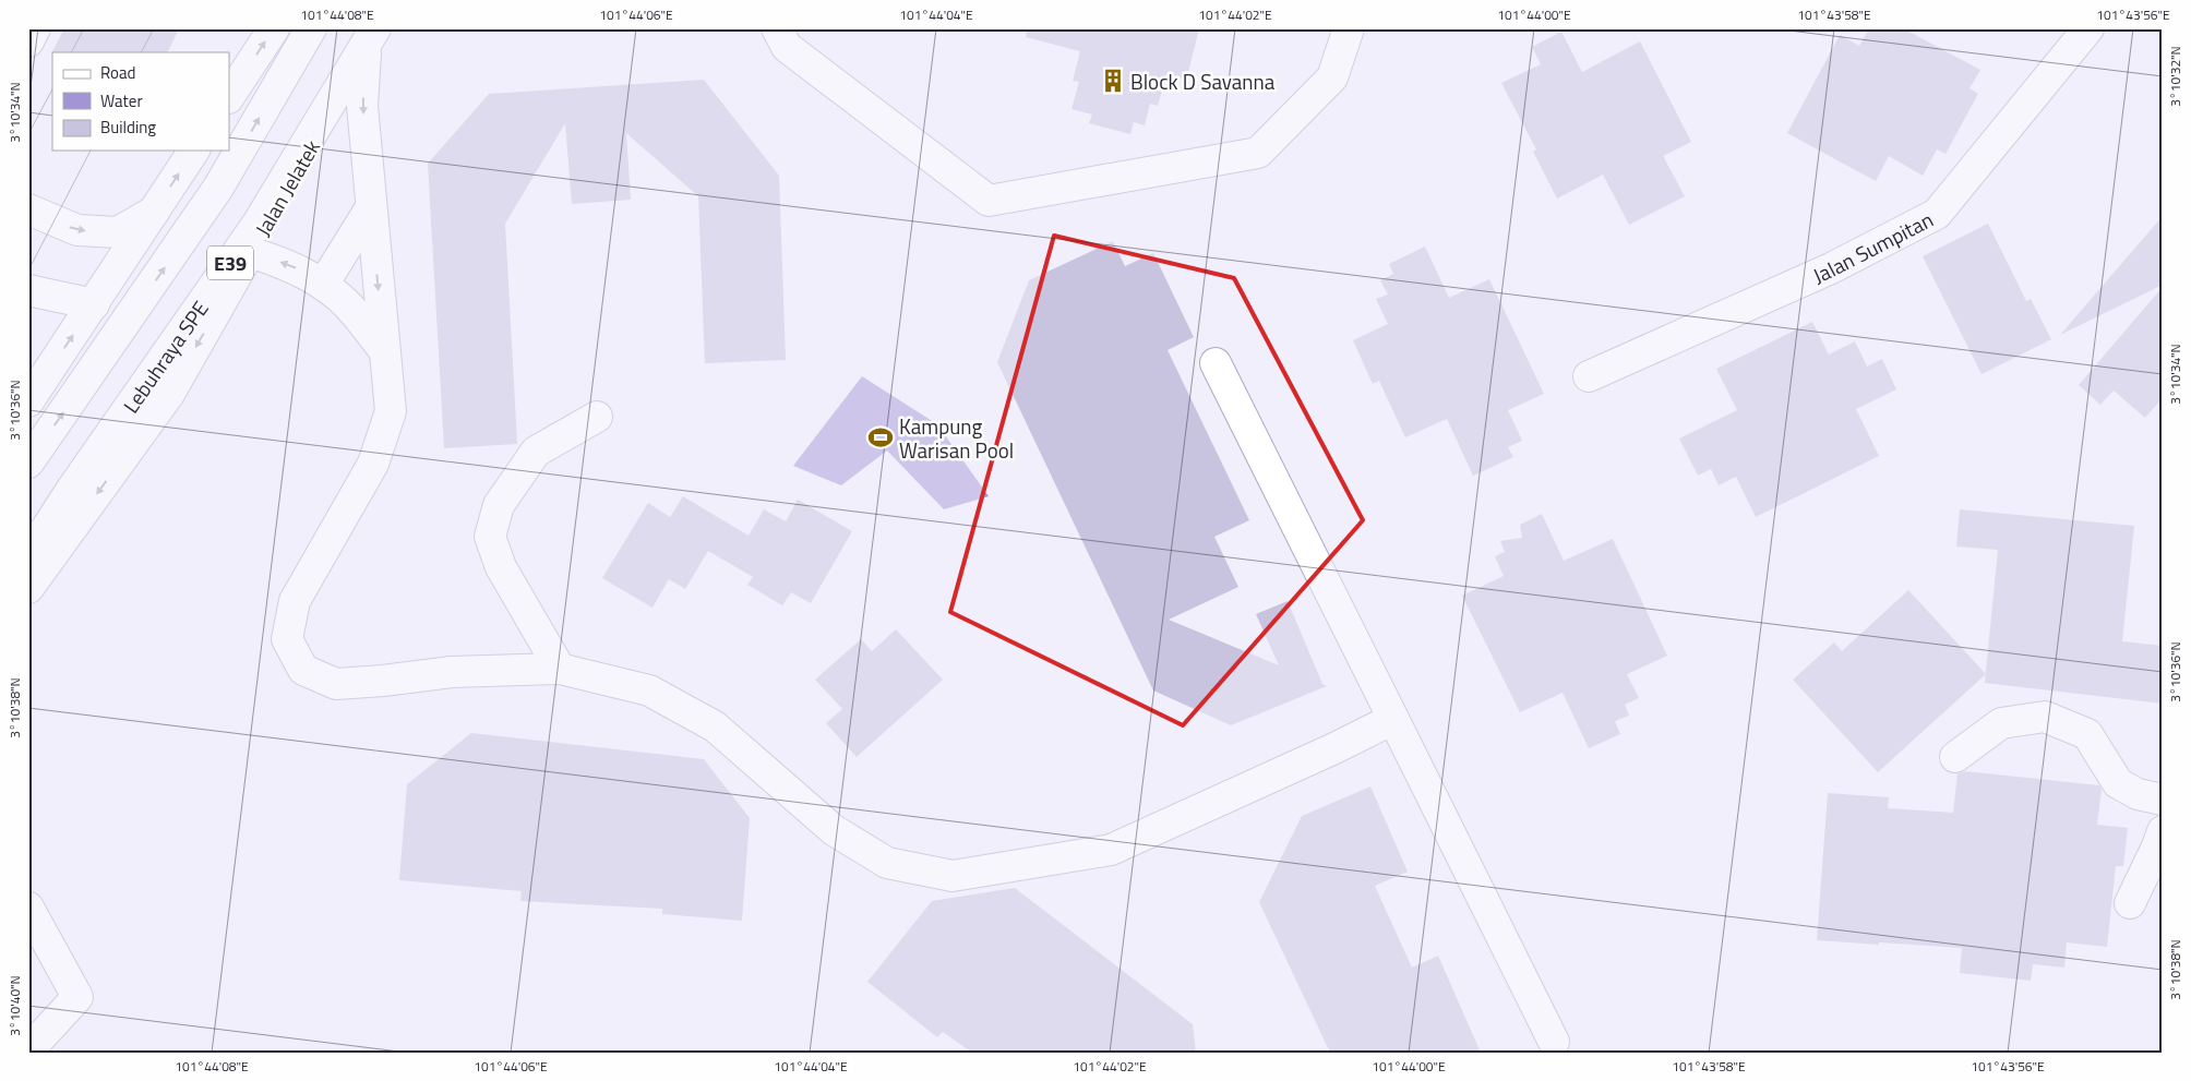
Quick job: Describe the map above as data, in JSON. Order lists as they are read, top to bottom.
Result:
{
  "streets": {
    "main road": [
      "Jalan Jelatek",
      "Jalan Sumpitan",
      "E39",
      "Lebuhraya SPE"
    ]
  },
  "crossings": [
    ["Jalan Jelatek", "Lebuhraya SPE"]
  ],
  "places": {
    "building": ["Block D Savanna"],
    "sports": ["Kampung Warisan Pool"]
  },
  "legend": ["Road", "Water", "Building"],
  "coordinates": [
    "101°44'08\"E",
    "101°44'06\"E",
    "101°44'04\"E",
    "101°44'02\"E",
    "101°44'00\"E",
    "101°43'58\"E",
    "101°43'56\"E",
    "3°10'32\"N",
    "3°10'34\"N",
    "3°10'36\"N",
    "3°10'38\"N",
    "3°10'40\"N"
  ]
}
